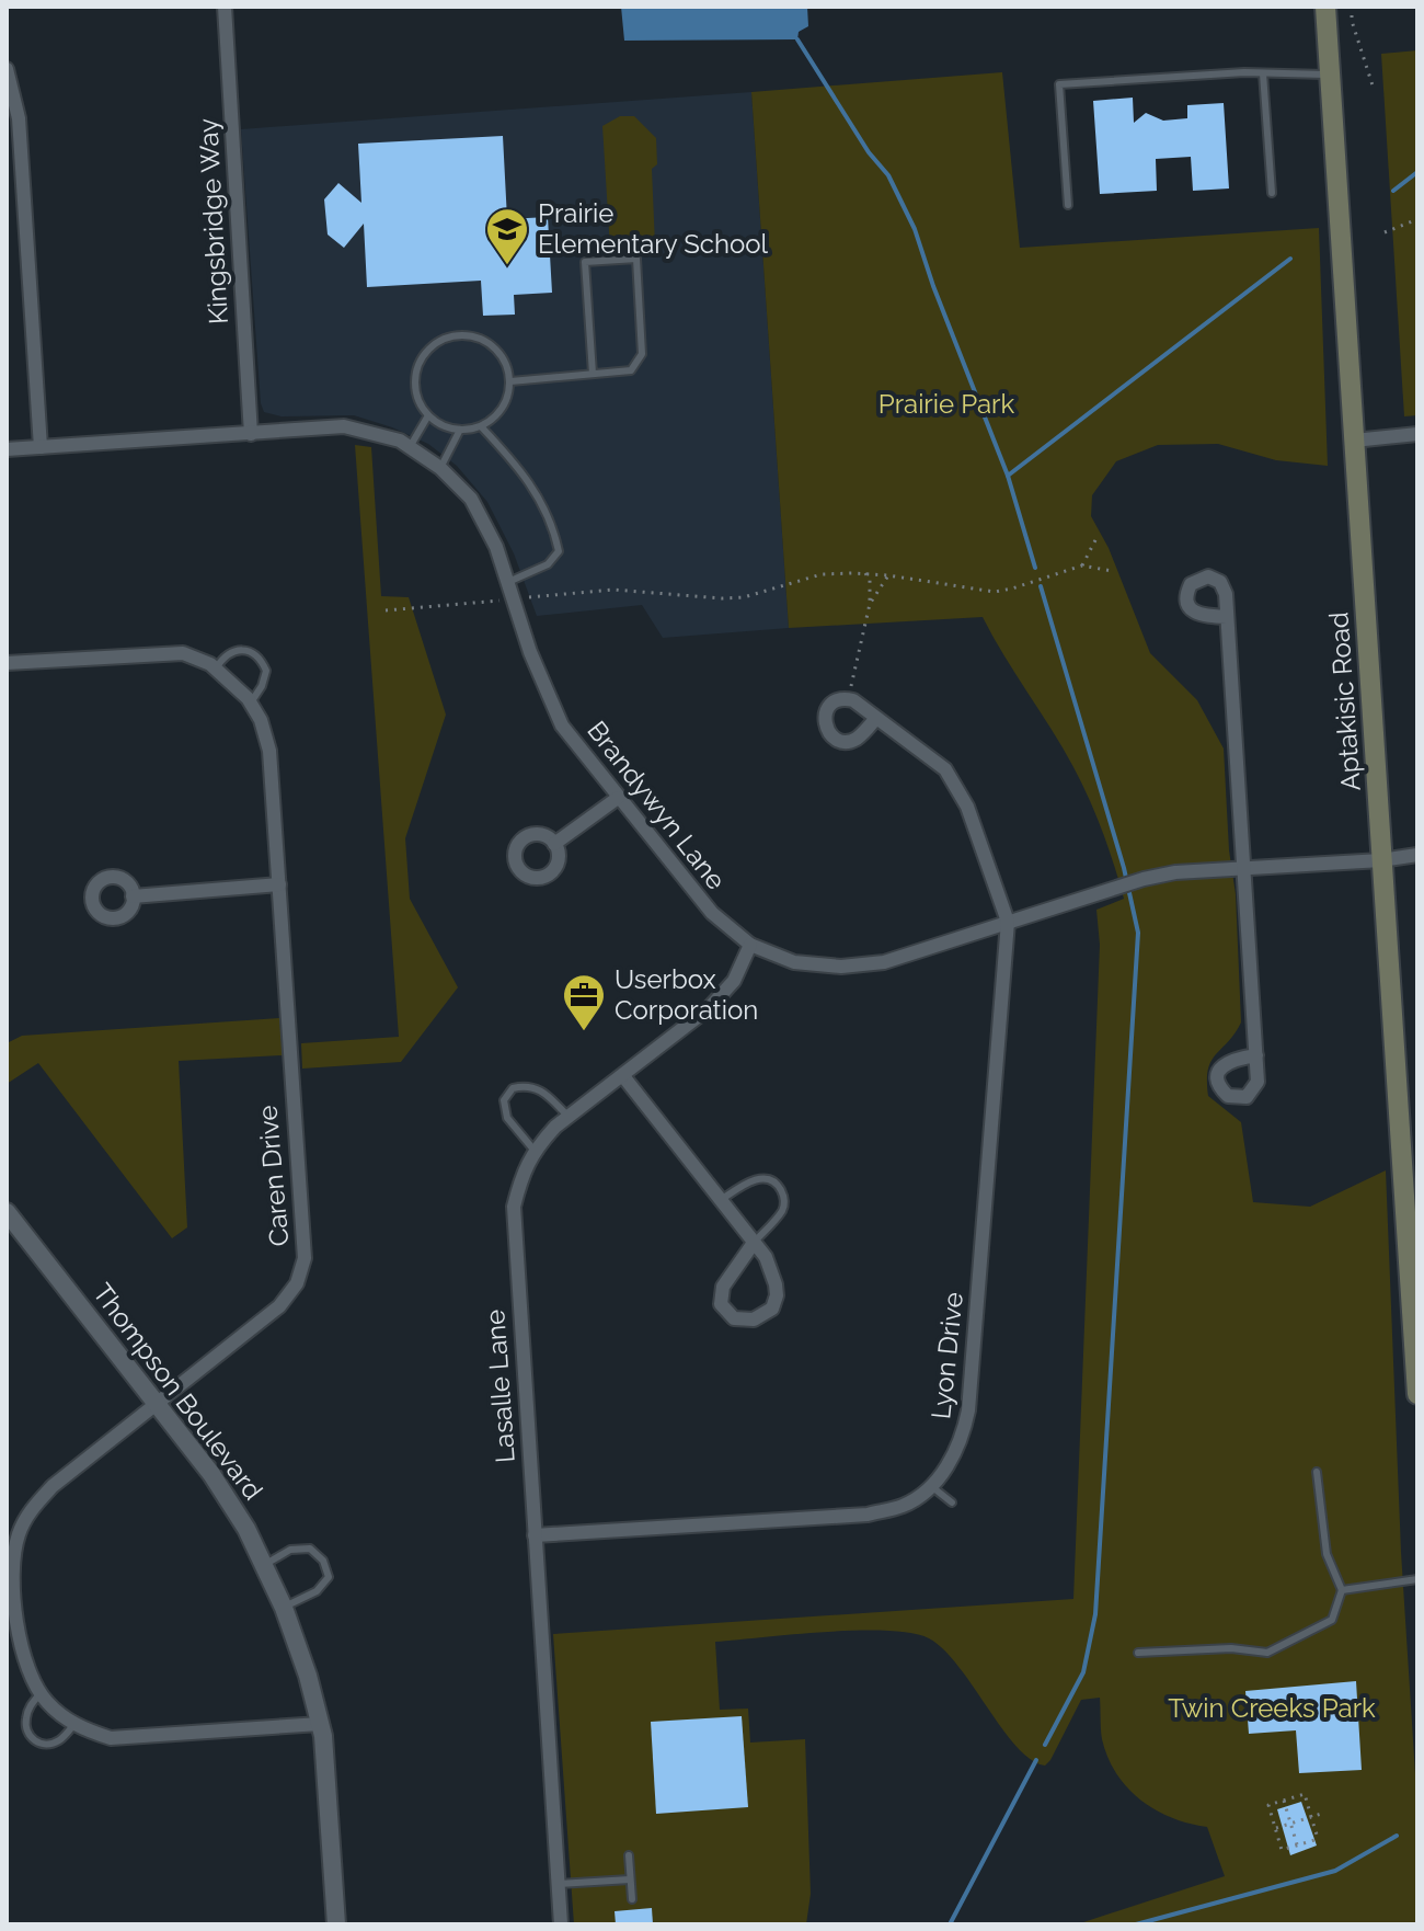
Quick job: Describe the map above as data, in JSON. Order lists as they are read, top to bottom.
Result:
{
  "streets": {
    "main road": ["Aptakisic Road"],
    "street": [
      "Kingsbridge Way",
      "Brandywyn Lane",
      "Caren Drive",
      "Lyon Drive",
      "Lasalle Lane",
      "Thompson Boulevard"
    ]
  },
  "crossings": [
    ["Kingsbridge Way", "Brandywyn Lane"],
    ["Aptakisic Road", "Brandywyn Lane"],
    ["Brandywyn Lane", "Lyon Drive"],
    ["Brandywyn Lane", "Lasalle Lane"],
    ["Caren Drive", "Thompson Boulevard"],
    ["Lyon Drive", "Lasalle Lane"]
  ],
  "parks": ["Prairie Park", "Twin Creeks Park"],
  "places": {
    "school or university": ["Prairie Elementary School"],
    "office": ["Userbox Corporation"]
  }
}
